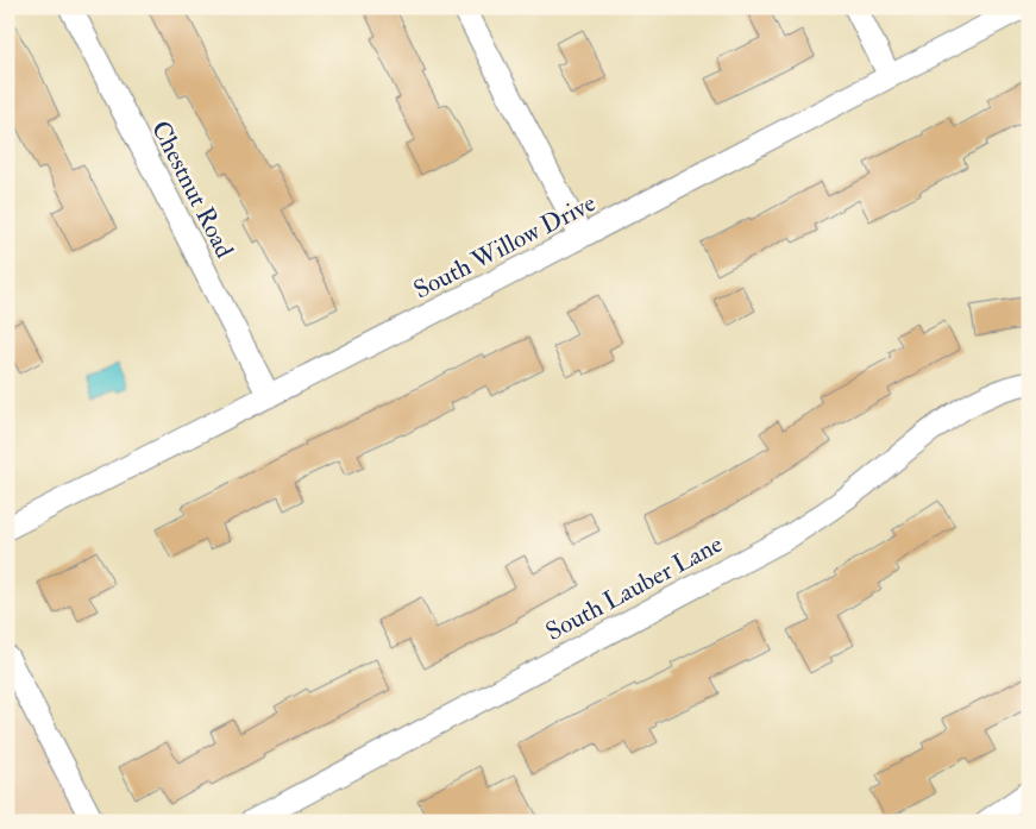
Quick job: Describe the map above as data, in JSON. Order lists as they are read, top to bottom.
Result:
{
  "streets": {
    "street": ["Chestnut Road", "South Willow Drive", "South Lauber Lane"]
  },
  "crossings": [
    ["Chestnut Road", "South Willow Drive"]
  ]
}
